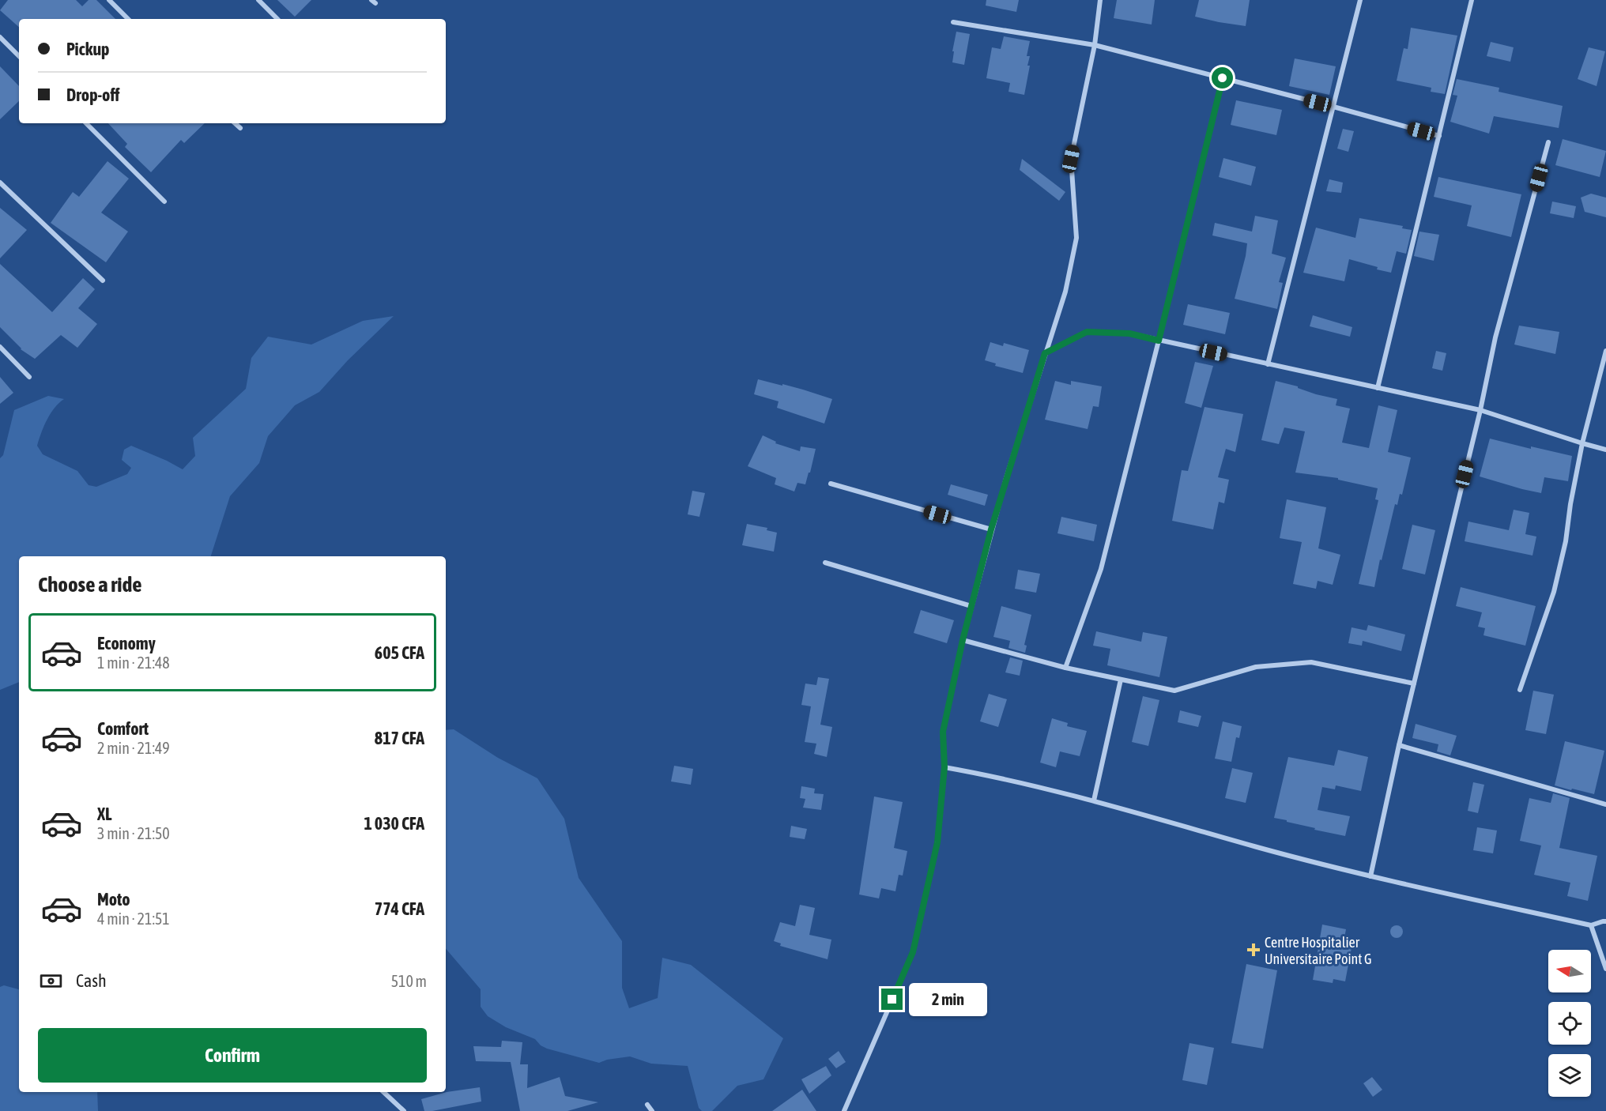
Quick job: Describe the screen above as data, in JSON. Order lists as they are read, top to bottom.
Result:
{
  "places": {
    "health": ["Centre Hospitalier Universitaire Point G"]
  },
  "north": "left",
  "page": {
    "banner": ["Pickup", "Drop-off"],
    "heading": "Choose a ride",
    "list": [
      {
        "name": "Economy",
        "note": "1 min · 21:48",
        "value": "605 CFA"
      },
      {
        "name": "Comfort",
        "note": "2 min · 21:49",
        "value": "817 CFA"
      },
      {
        "name": "XL",
        "note": "3 min · 21:50",
        "value": "1 030 CFA"
      },
      {
        "name": "Moto",
        "note": "4 min · 21:51",
        "value": "774 CFA"
      }
    ],
    "pay": ["Cash", "510 m"],
    "bubble": "2 min",
    "buttons": "Confirm"
  }
}
